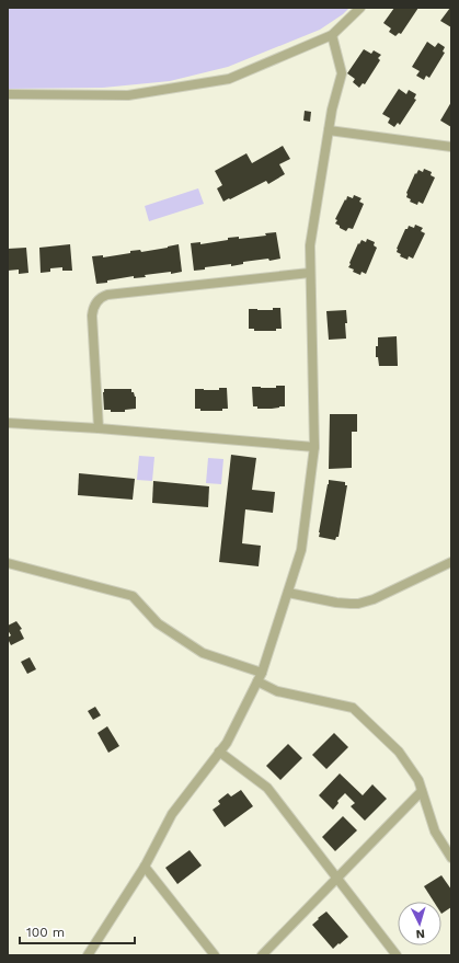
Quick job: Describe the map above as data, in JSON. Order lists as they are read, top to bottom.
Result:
{
  "scale_bar": "100 m",
  "north": "bottom"
}
